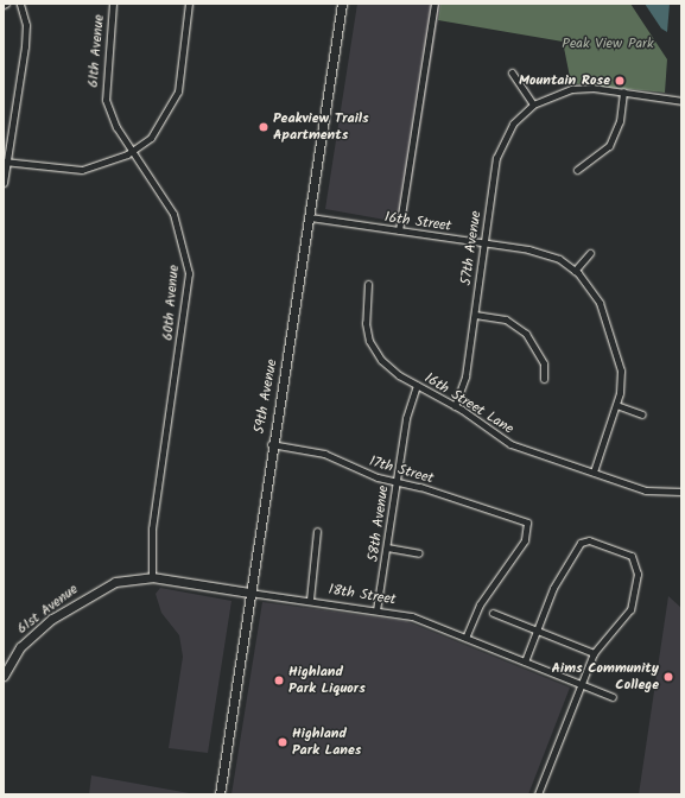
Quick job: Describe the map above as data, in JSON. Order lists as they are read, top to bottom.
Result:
{
  "streets": {
    "main road": ["59th Avenue", "18th Street", "61st Avenue"],
    "street": [
      "61th Avenue",
      "16th Street",
      "57th Avenue",
      "60th Avenue",
      "16th Street Lane",
      "17th Street",
      "58th Avenue"
    ]
  },
  "crossings": [
    ["61th Avenue", "60th Avenue"],
    ["16th Street", "57th Avenue"],
    ["16th Street", "59th Avenue"],
    ["57th Avenue", "16th Street Lane"],
    ["60th Avenue", "18th Street"],
    ["59th Avenue", "17th Street"],
    ["59th Avenue", "18th Street"],
    ["16th Street Lane", "58th Avenue"],
    ["17th Street", "58th Avenue"],
    ["17th Street", "18th Street"],
    ["58th Avenue", "18th Street"],
    ["18th Street", "61st Avenue"]
  ],
  "parks": ["Peak View Park"],
  "places": [
    "Mountain Rose",
    "Peakview Trails Apartments",
    "Aims Community College",
    "Highland Park Liquors",
    "Highland Park Lanes"
  ]
}
